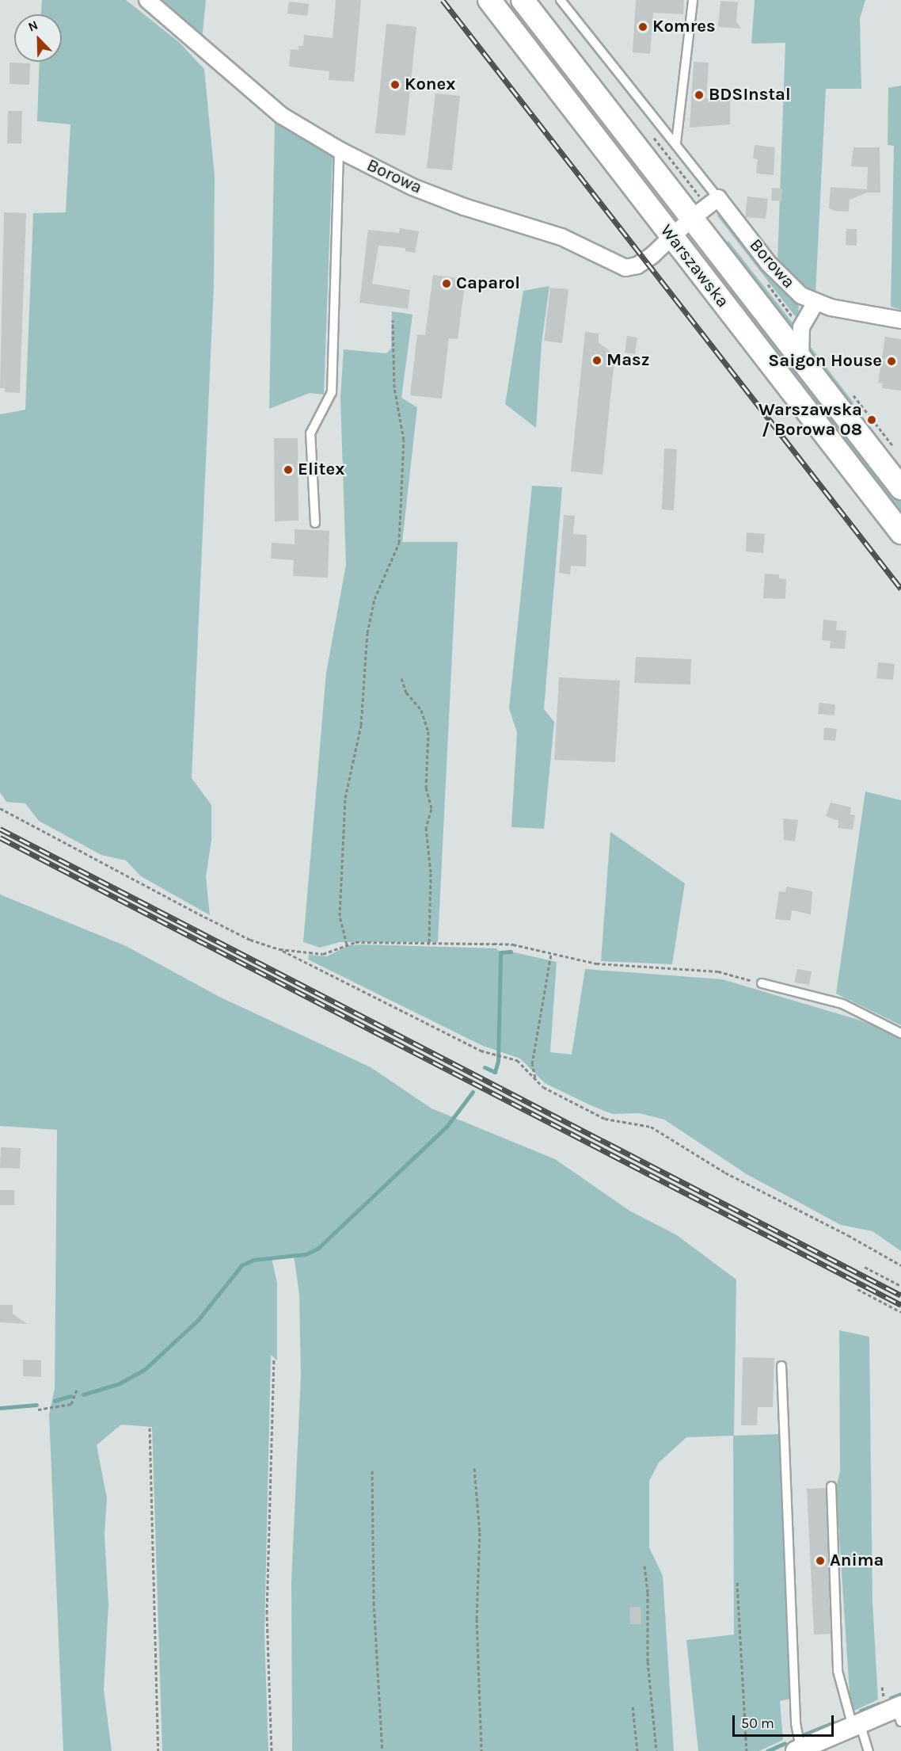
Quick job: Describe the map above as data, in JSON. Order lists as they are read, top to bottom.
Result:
{
  "streets": {
    "main road": ["Warszawska"],
    "street": ["Borowa"]
  },
  "crossings": [
    ["Borowa", "Warszawska"]
  ],
  "places": [
    "Komres",
    "Konex",
    "BDSInstal",
    "Caparol",
    "Masz",
    "Saigon House",
    "Warszawska / Borowa 08",
    "Elitex",
    "Anima"
  ],
  "scale_bar": "50 m",
  "north": "top left"
}
